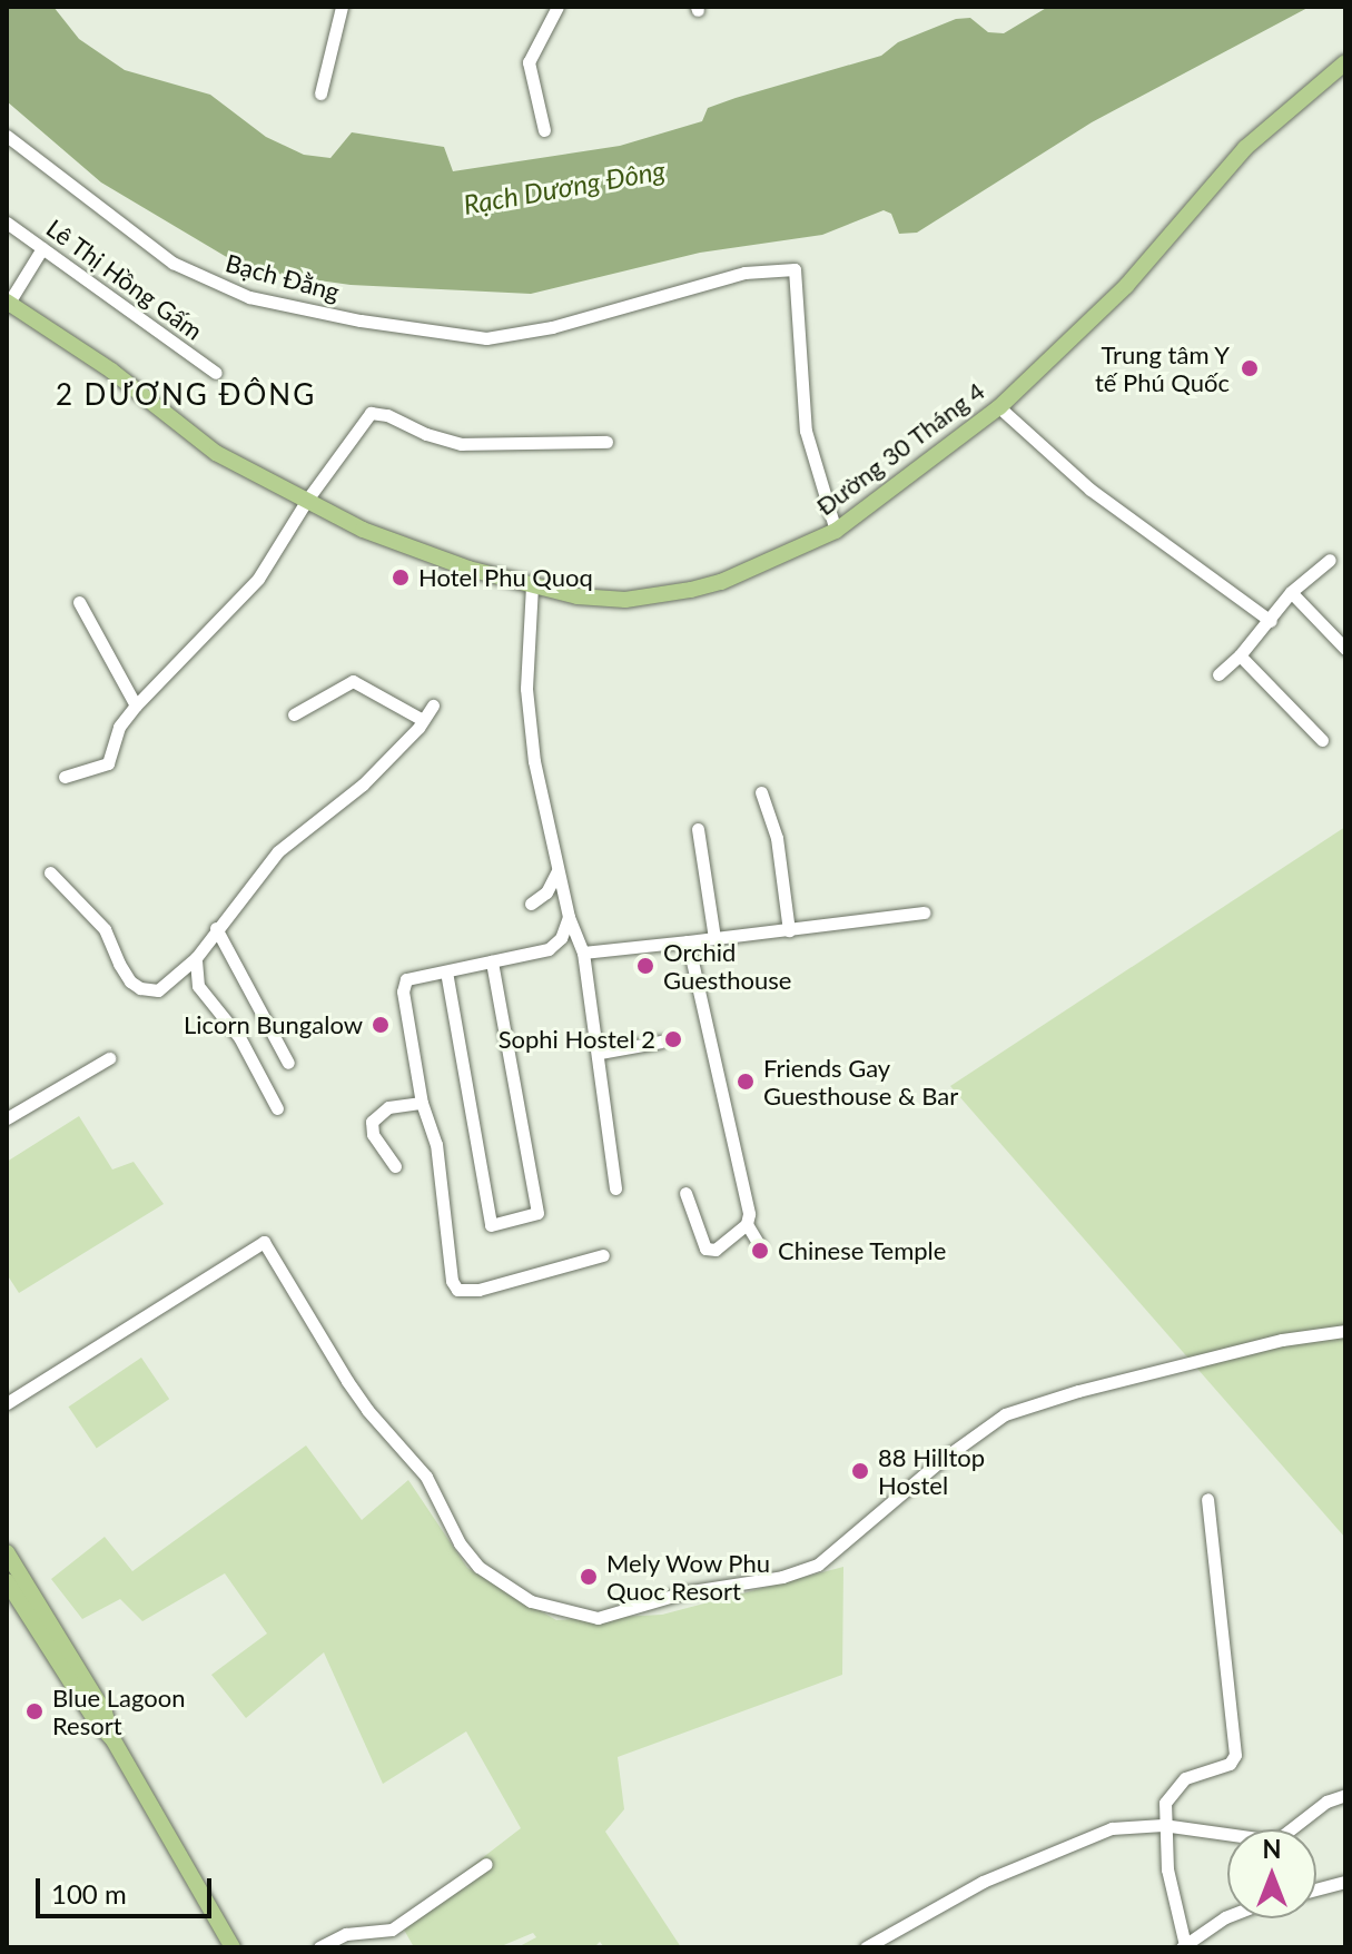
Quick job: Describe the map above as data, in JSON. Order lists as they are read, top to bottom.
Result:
{
  "streets": {
    "main road": ["Đường 30 Tháng 4"],
    "street": ["Bạch Đằng", "Lê Thị Hồng Gấm"]
  },
  "crossings": [
    ["Bạch Đằng", "Đường 30 Tháng 4"]
  ],
  "districts": ["2 DƯƠNG ĐÔNG"],
  "water": ["Rạch Dương Đông"],
  "places": [
    "Trung tâm Y tế Phú Quốc",
    "Hotel Phu Quoq",
    "Orchid Guesthouse",
    "Licorn Bungalow",
    "Sophi Hostel 2",
    "Friends Gay Guesthouse & Bar",
    "Chinese Temple",
    "88 Hilltop Hostel",
    "Mely Wow Phu Quoc Resort",
    "Blue Lagoon Resort"
  ],
  "scale_bar": "100 m",
  "north": "top"
}
